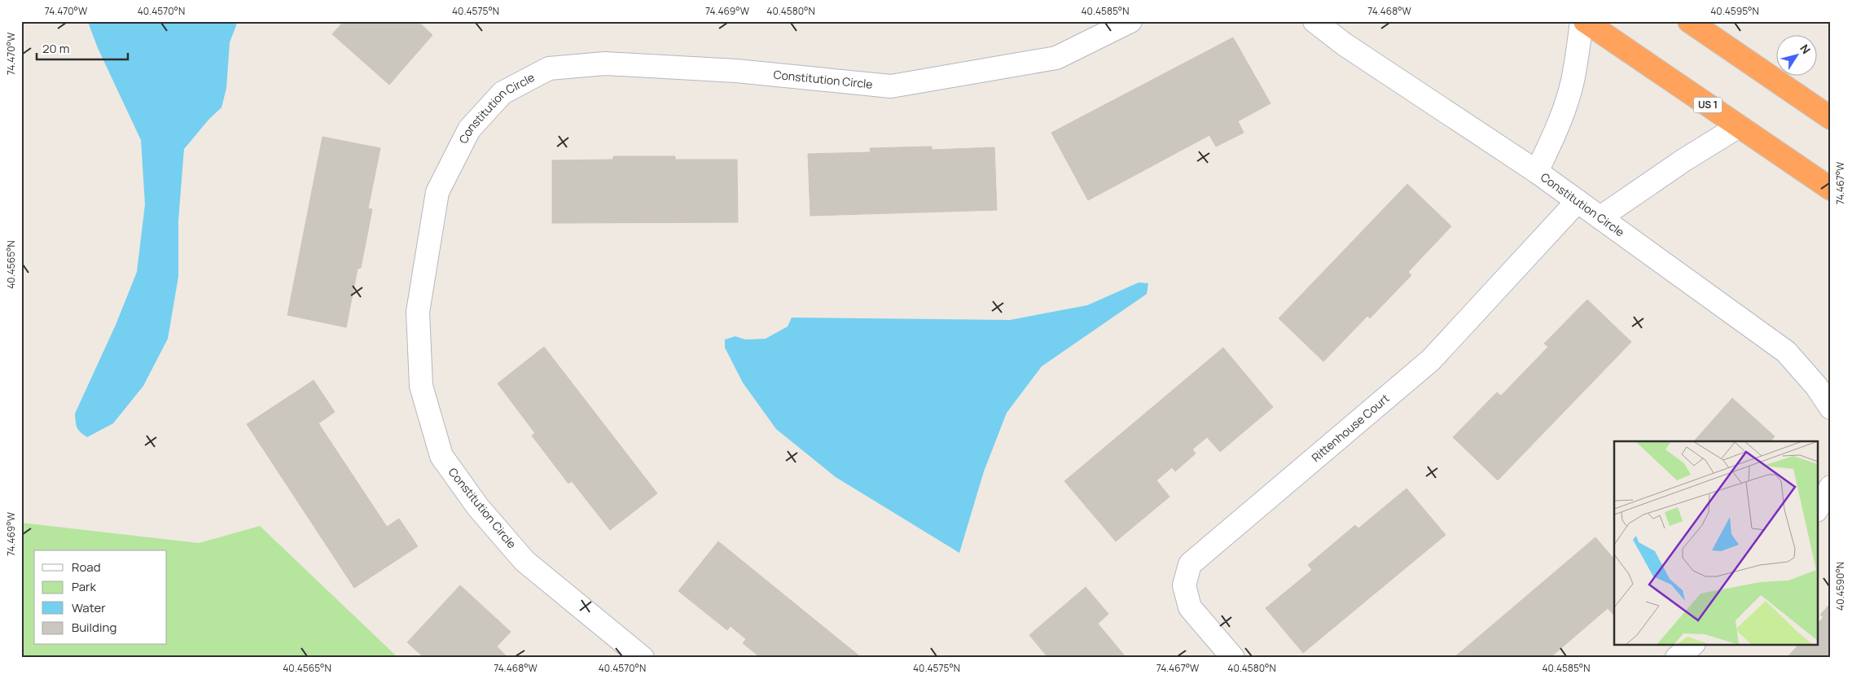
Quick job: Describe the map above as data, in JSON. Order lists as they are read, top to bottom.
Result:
{
  "streets": {
    "highway": ["US 1"],
    "street": ["Constitution Circle", "Rittenhouse Court"]
  },
  "crossings": [
    ["Constitution Circle", "Rittenhouse Court"]
  ],
  "legend": [
    "Road",
    "Park",
    "Water",
    "Building"
  ],
  "scale_bar": "20 m",
  "north": "top right",
  "coordinates": [
    "74.470°W",
    "40.4570°N",
    "40.4575°N",
    "74.469°W",
    "40.4580°N",
    "40.4585°N",
    "74.468°W",
    "40.4595°N",
    "74.467°W",
    "40.4565°N",
    "40.4590°N"
  ]
}
